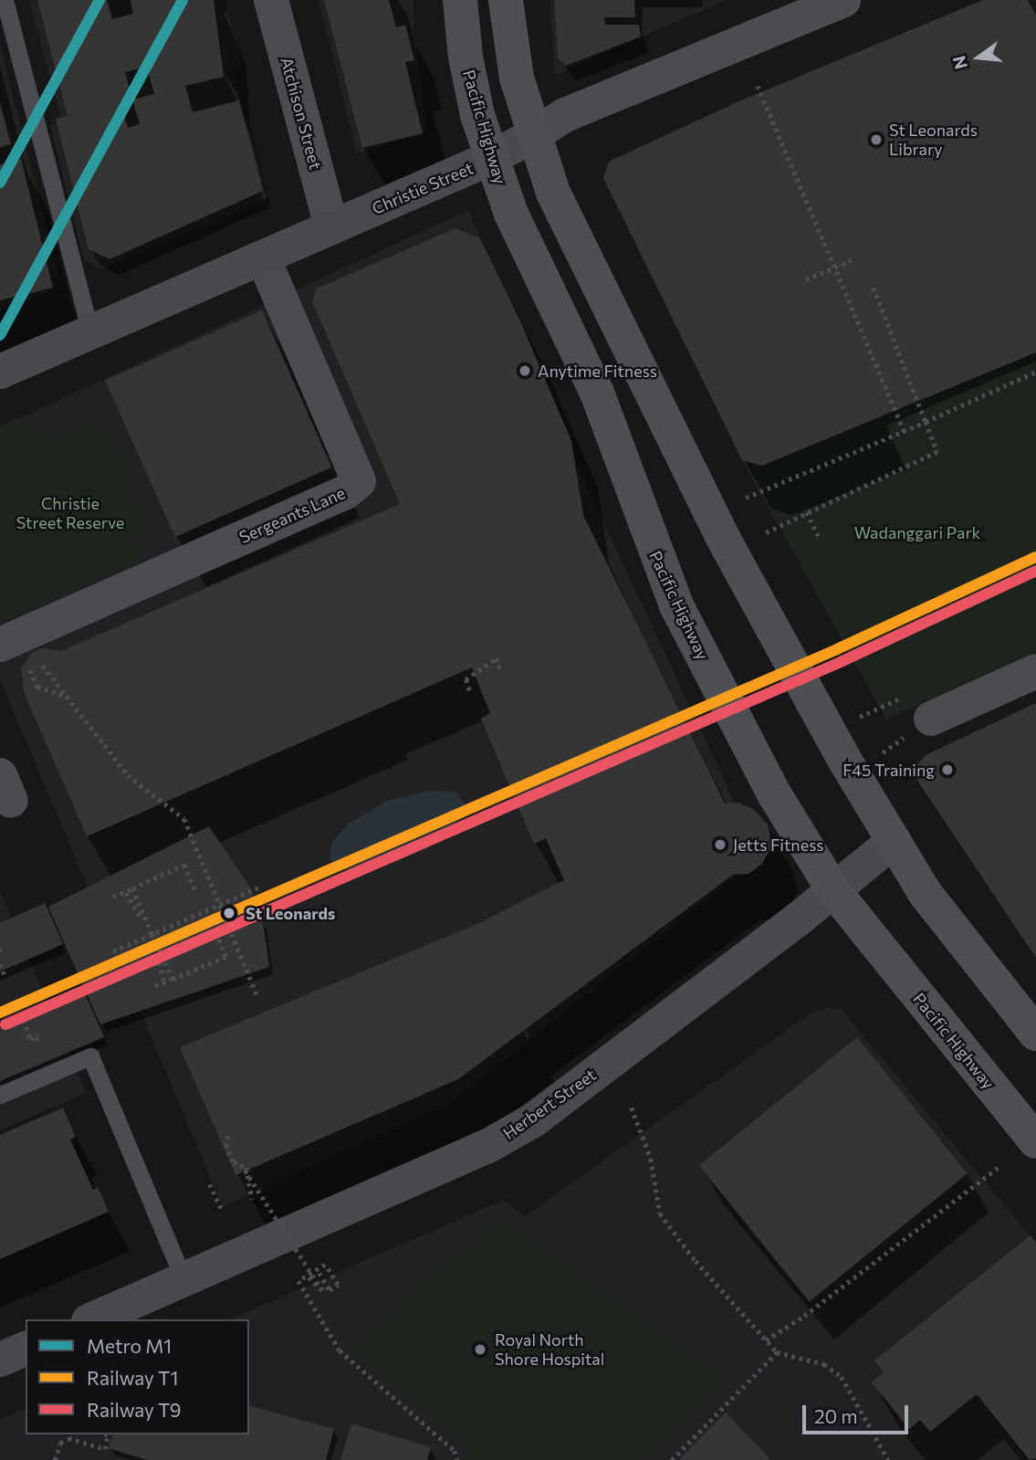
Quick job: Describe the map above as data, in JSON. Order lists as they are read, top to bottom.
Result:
{
  "streets": {
    "main road": ["Pacific Highway"],
    "street": [
      "Atchison Street",
      "Christie Street",
      "Sergeants Lane",
      "Herbert Street"
    ]
  },
  "crossings": [
    ["Atchison Street", "Christie Street"],
    ["Pacific Highway", "Christie Street"],
    ["Pacific Highway", "Herbert Street"],
    ["Christie Street", "Sergeants Lane"]
  ],
  "parks": ["Christie Street Reserve", "Wadanggari Park"],
  "places": [
    "St Leonards Library",
    "Anytime Fitness",
    "F45 Training",
    "Jetts Fitness",
    "St Leonards",
    "Royal North Shore Hospital"
  ],
  "lines": ["metro line M1", "rail line T1", "rail line T9"],
  "legend": ["Metro M1", "Railway T1", "Railway T9"],
  "scale_bar": "20 m",
  "north": "left"
}
